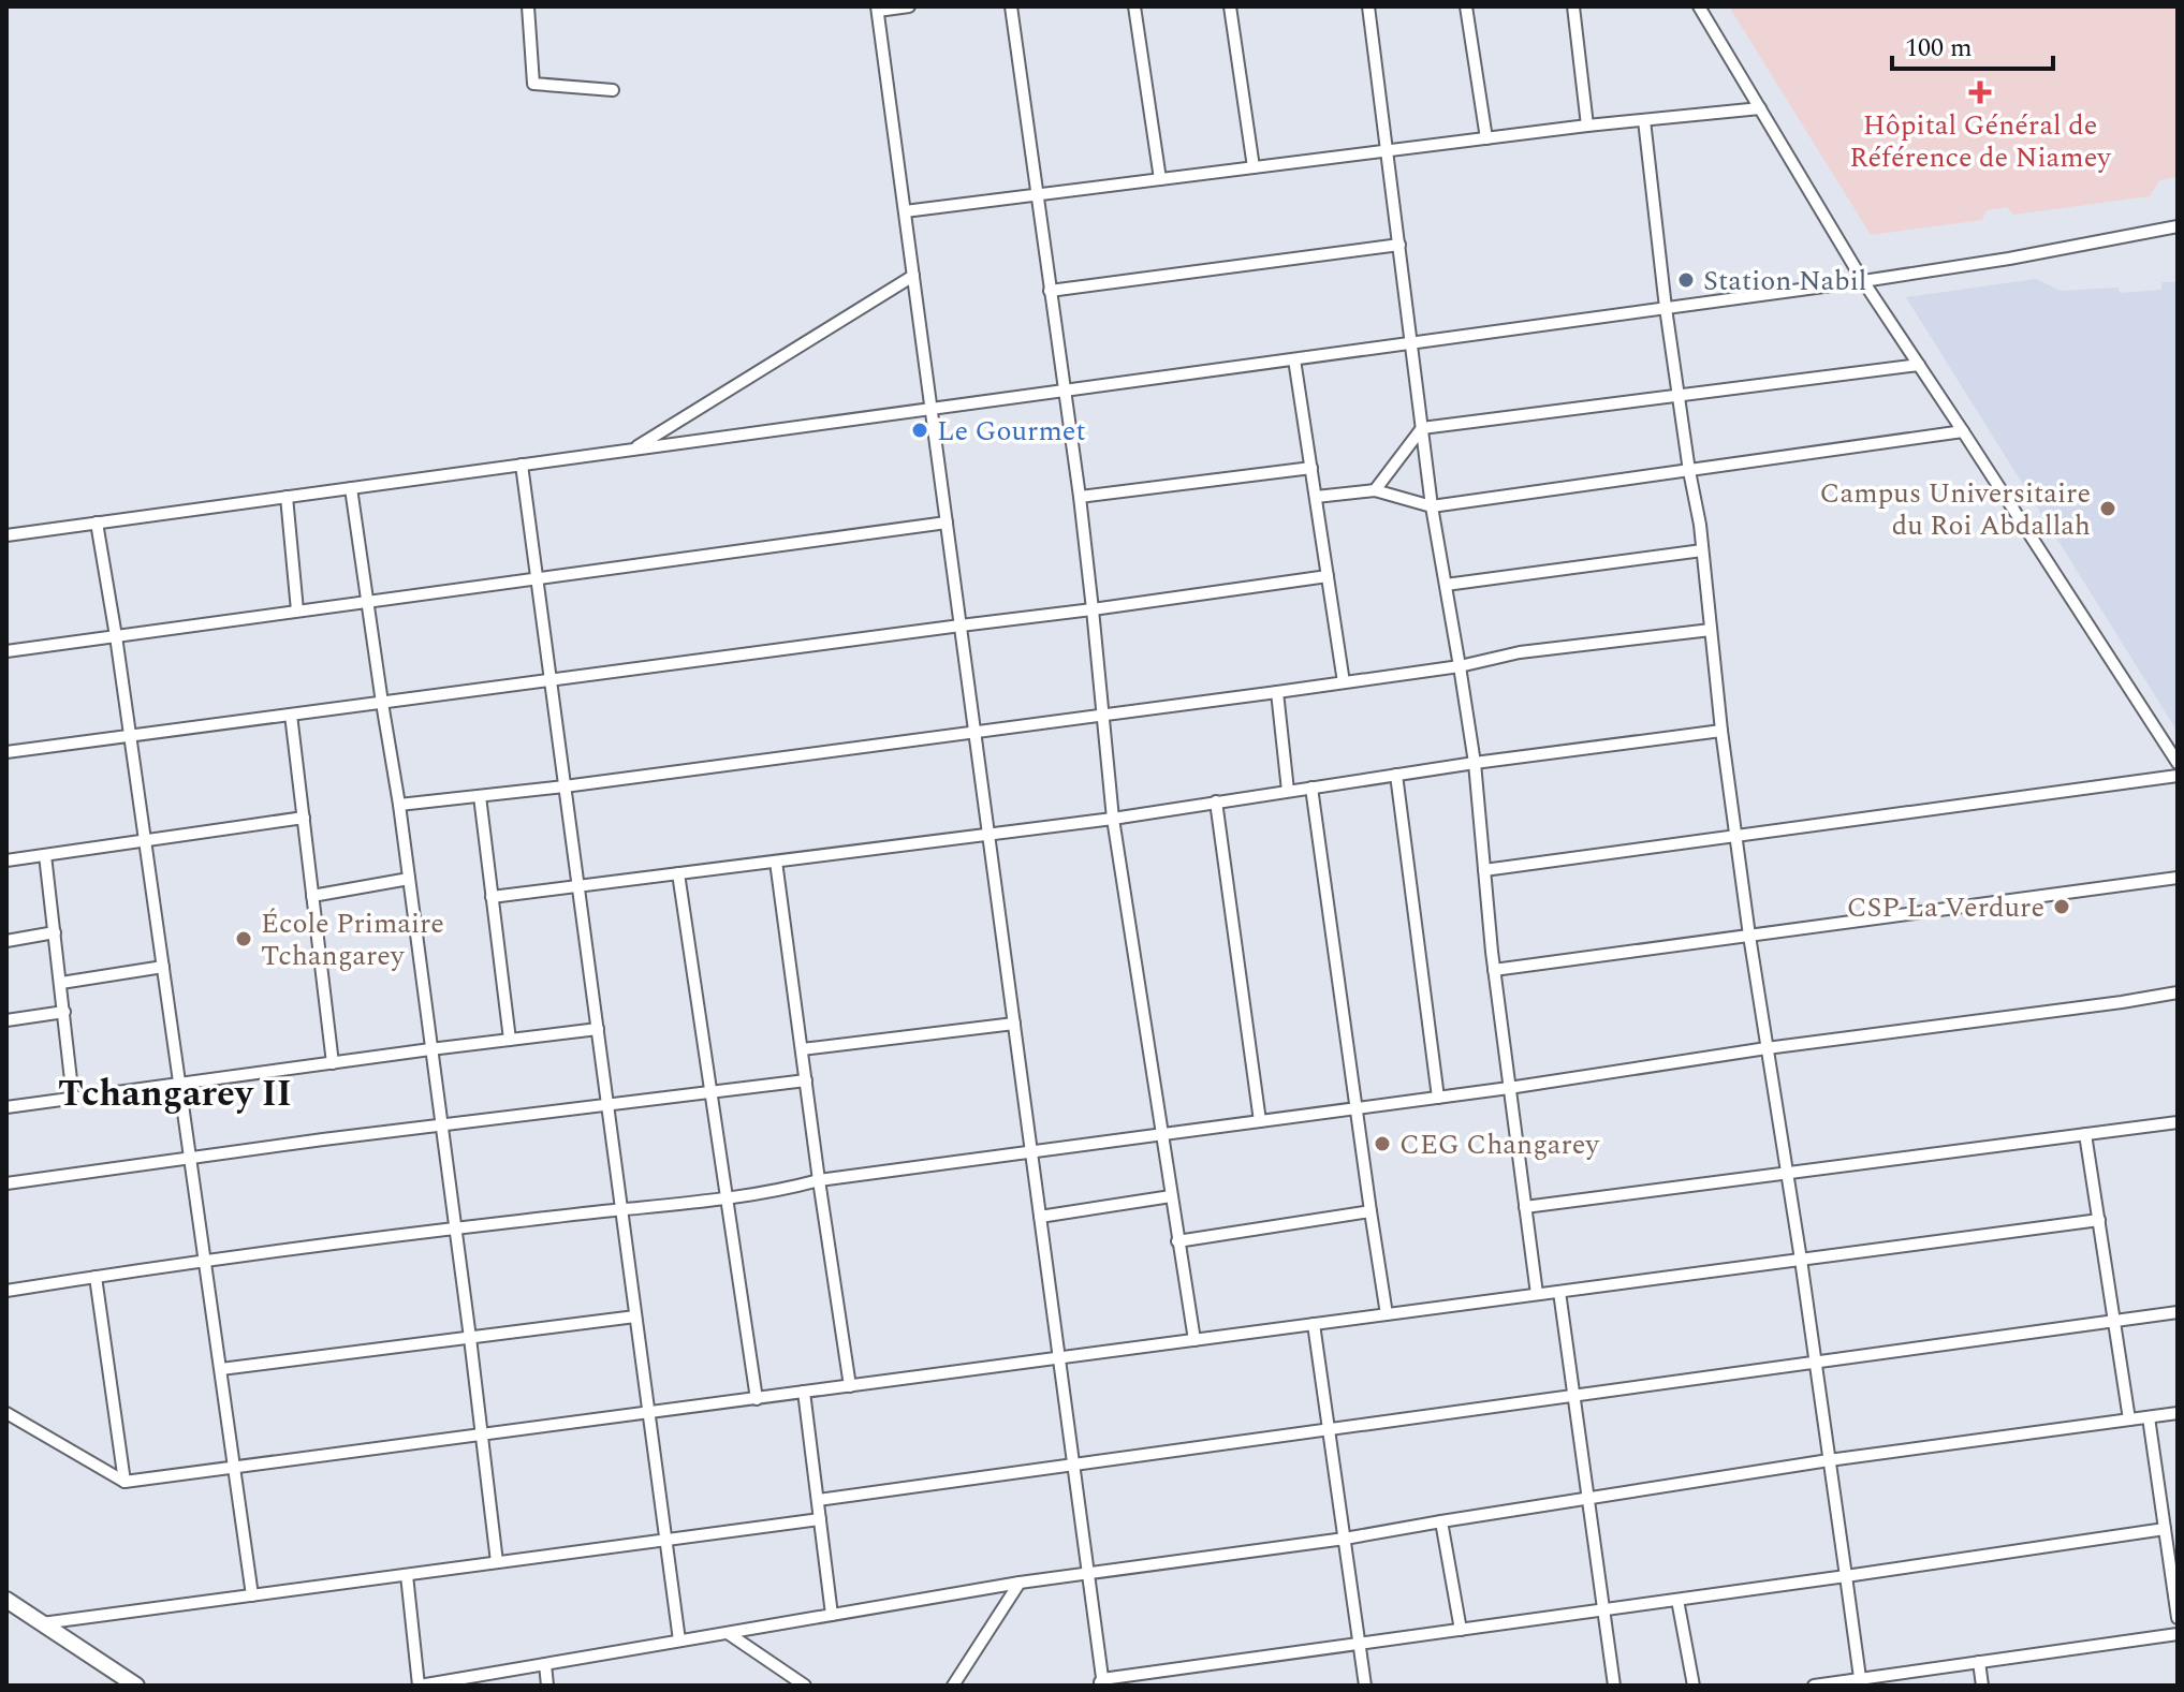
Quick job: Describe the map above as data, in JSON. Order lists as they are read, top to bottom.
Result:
{
  "districts": ["Tchangarey II"],
  "places": {
    "health": ["Hôpital Général de Référence de Niamey"],
    "other": [
      "Station Nabil",
      "Le Gourmet",
      "Campus Universitaire du Roi Abdallah",
      "CSP La Verdure",
      "École Primaire Tchangarey",
      "CEG Changarey"
    ]
  },
  "scale_bar": "100 m"
}
